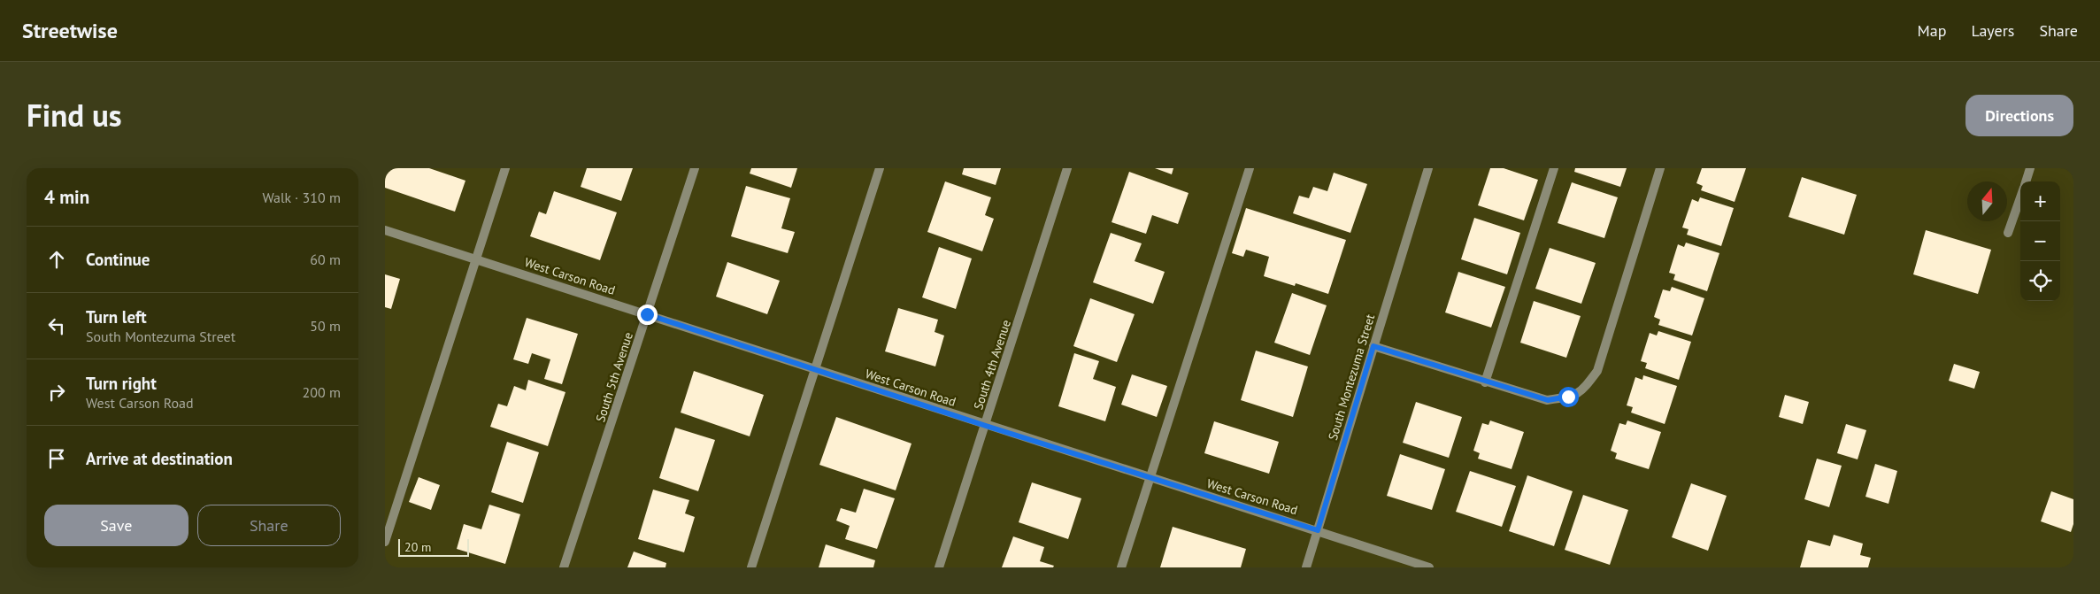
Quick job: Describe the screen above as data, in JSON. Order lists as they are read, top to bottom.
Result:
{
  "streets": {
    "street": [
      "West Carson Road",
      "South 4th Avenue",
      "South 5th Avenue",
      "South Montezuma Street"
    ]
  },
  "crossings": [
    ["West Carson Road", "South 4th Avenue"],
    ["West Carson Road", "South 5th Avenue"],
    ["West Carson Road", "South Montezuma Street"]
  ],
  "scale_bar": "20 m",
  "north": "top",
  "page": {
    "header": "Streetwise",
    "nav": ["Map", "Layers", "Share"],
    "title": "Find us",
    "buttons": [
      "Directions",
      ["Save", "Share"]
    ],
    "heading": ["4 min", "Walk · 310 m"],
    "map_buttons": ["+", "−"],
    "list": [
      ["Continue", "60 m"],
      ["Turn left", "South Montezuma Street", "50 m"],
      ["Turn right", "West Carson Road", "200 m"],
      "Arrive at destination"
    ],
    "scale": "20 m"
  }
}
